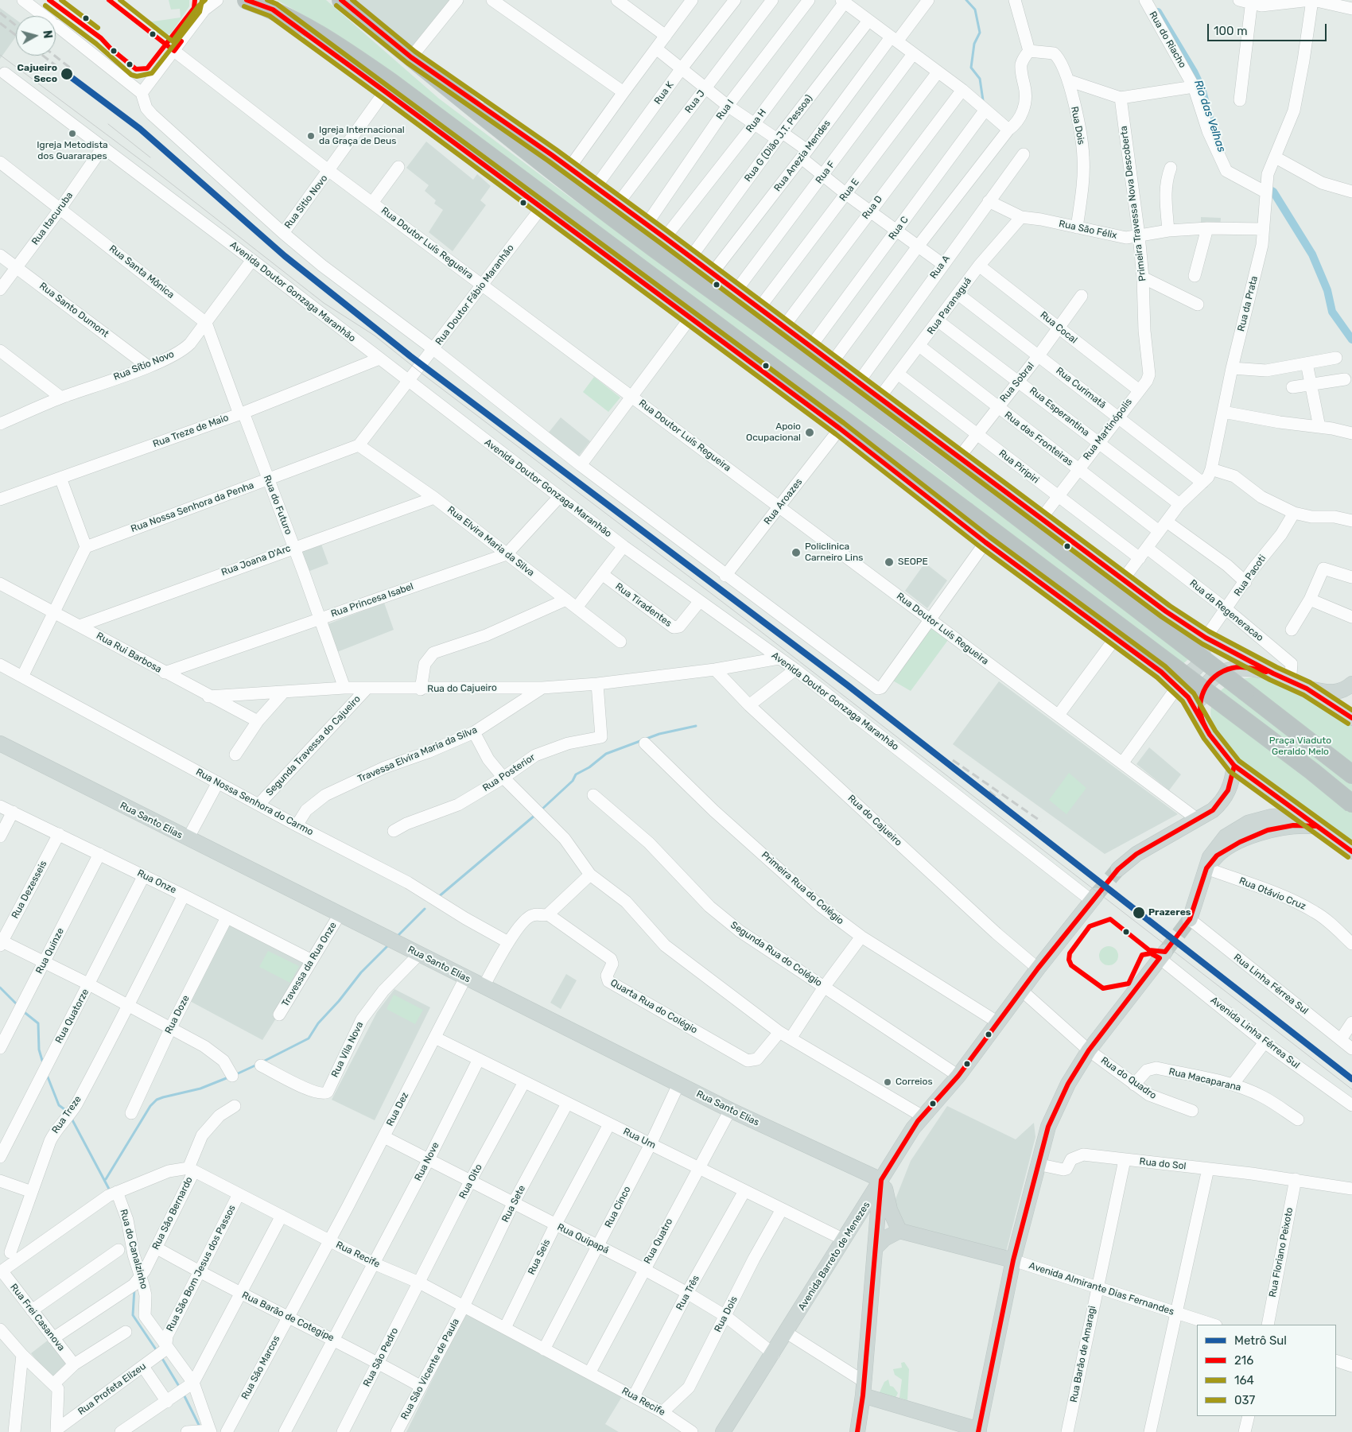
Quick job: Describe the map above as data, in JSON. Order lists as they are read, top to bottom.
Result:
{
  "streets": {
    "main road": ["Rua Santo Elias", "Avenida Barreto de Menezes", "Avenida Almirante Dias Fernandes"],
    "street": [
      "Rua do Riacho",
      "Rua K",
      "Rua J",
      "Rua I",
      "Rua H",
      "Rua Dois",
      "Rua G (Dião J.T. Pessoa)",
      "Rua Anezia Mendes",
      "Rua F",
      "Rua E",
      "Rua Sitio Novo",
      "Primeira Travessa Nova Descoberta",
      "Rua D",
      "Rua Itacuruba",
      "Rua C",
      "Rua São Félix",
      "Rua Doutor Luís Regueira",
      "Rua A",
      "Rua Santa Mônica",
      "Avenida Doutor Gonzaga Maranhão",
      "Rua Doutor Fábio Maranhão",
      "Rua da Prata",
      "Rua Paranaguá",
      "Rua Santo Dumont",
      "Rua Cocal",
      "Rua Sítio Novo",
      "Rua Sobral",
      "Rua Curimatã",
      "Rua Esperantina",
      "Rua Martinópolis",
      "Rua Treze de Maio",
      "Rua das Fronteiras",
      "Rua Piripiri",
      "Rua Aroazes",
      "Rua do Futuro",
      "Rua Nossa Senhora da Penha",
      "Rua Elvira Maria da Silva",
      "Rua Joana D'Arc",
      "Rua Pacoti",
      "Rua Princesa Isabel",
      "Rua Tiradentes",
      "Rua da Regeneracao",
      "Rua Rui Barbosa",
      "Rua do Cajueiro",
      "Segunda Travessa do Cajueiro",
      "Travessa Elvira Maria da Silva",
      "Rua Posterior",
      "Rua Nossa Senhora do Carmo",
      "Rua Onze",
      "Primeira Rua do Colégio",
      "Rua Dezesseis",
      "Rua Otávio Cruz",
      "Rua Quinze",
      "Segunda Rua do Colégio",
      "Travessa da Rua Onze",
      "Rua Linha Férrea Sul",
      "Quarta Rua do Colégio",
      "Rua Doze",
      "Rua Quatorze",
      "Avenida Linha Férrea Sul",
      "Rua Vila Nova",
      "Rua do Quadro",
      "Rua Macaparana",
      "Rua Dez",
      "Rua Treze",
      "Rua Um",
      "Rua Nove",
      "Rua do Sol",
      "Rua Oito",
      "Rua Sete",
      "Rua Cinco",
      "Rua São Bernardo",
      "Rua Quipapá",
      "Rua Quatro",
      "Rua do Canalzinho",
      "Rua Floriano Peixoto",
      "Rua Recife",
      "Rua Seis",
      "Rua São Bom Jesus dos Passos",
      "Rua Três",
      "Rua Barão de Cotegipe",
      "Rua Frei Casanova",
      "Rua Barão de Amaragi",
      "Rua São Pedro",
      "Rua São Marcos",
      "Rua São Vicente de Paula",
      "Rua Profeta Elizeu"
    ]
  },
  "crossings": [
    ["Rua do Riacho", "Rua da Prata"],
    ["Rua Dois", "Rua São Félix"],
    ["Rua Dois", "Rua Um"],
    ["Rua Dois", "Rua Quipapá"],
    ["Rua Dois", "Rua Recife"],
    ["Rua Sitio Novo", "Rua Doutor Luís Regueira"],
    ["Primeira Travessa Nova Descoberta", "Rua São Félix"],
    ["Primeira Travessa Nova Descoberta", "Rua Martinópolis"],
    ["Rua Itacuruba", "Rua Santa Mônica"],
    ["Rua Itacuruba", "Avenida Doutor Gonzaga Maranhão"],
    ["Rua Itacuruba", "Rua Santo Dumont"],
    ["Rua São Félix", "Rua A"],
    ["Rua São Félix", "Rua da Prata"],
    ["Rua São Félix", "Rua Paranaguá"],
    ["Rua Doutor Luís Regueira", "Rua Doutor Fábio Maranhão"],
    ["Rua Doutor Luís Regueira", "Rua Aroazes"],
    ["Rua Santa Mônica", "Rua Sítio Novo"],
    ["Avenida Doutor Gonzaga Maranhão", "Rua Doutor Fábio Maranhão"],
    ["Avenida Doutor Gonzaga Maranhão", "Rua Sítio Novo"],
    ["Avenida Doutor Gonzaga Maranhão", "Rua Treze de Maio"],
    ["Avenida Doutor Gonzaga Maranhão", "Rua Princesa Isabel"],
    ["Avenida Doutor Gonzaga Maranhão", "Rua Tiradentes"],
    ["Avenida Doutor Gonzaga Maranhão", "Rua do Cajueiro"],
    ["Avenida Doutor Gonzaga Maranhão", "Avenida Barreto de Menezes"],
    ["Rua da Prata", "Rua Curimatã"],
    ["Rua da Prata", "Rua Esperantina"],
    ["Rua da Prata", "Rua das Fronteiras"],
    ["Rua da Prata", "Rua Piripiri"],
    ["Rua da Prata", "Rua da Regeneracao"],
    ["Rua Paranaguá", "Rua Cocal"],
    ["Rua Paranaguá", "Rua Curimatã"],
    ["Rua Paranaguá", "Rua Esperantina"],
    ["Rua Paranaguá", "Rua das Fronteiras"],
    ["Rua Paranaguá", "Rua Piripiri"],
    ["Rua Santo Dumont", "Rua Sítio Novo"],
    ["Rua Cocal", "Rua Sobral"],
    ["Rua Cocal", "Rua Martinópolis"],
    ["Rua Sobral", "Rua Curimatã"],
    ["Rua Sobral", "Rua Esperantina"],
    ["Rua Sobral", "Rua das Fronteiras"],
    ["Rua Sobral", "Rua Piripiri"],
    ["Rua Curimatã", "Rua Martinópolis"],
    ["Rua Esperantina", "Rua Martinópolis"],
    ["Rua Martinópolis", "Rua das Fronteiras"],
    ["Rua Martinópolis", "Rua Piripiri"],
    ["Rua Treze de Maio", "Rua do Futuro"],
    ["Rua do Futuro", "Rua Nossa Senhora da Penha"],
    ["Rua do Futuro", "Rua Joana D'Arc"],
    ["Rua do Futuro", "Rua Princesa Isabel"],
    ["Rua do Futuro", "Rua do Cajueiro"],
    ["Rua Nossa Senhora da Penha", "Rua Elvira Maria da Silva"],
    ["Rua Elvira Maria da Silva", "Rua Joana D'Arc"],
    ["Rua Elvira Maria da Silva", "Rua Princesa Isabel"],
    ["Rua Joana D'Arc", "Rua Rui Barbosa"],
    ["Rua Pacoti", "Rua da Regeneracao"],
    ["Rua Princesa Isabel", "Rua Rui Barbosa"],
    ["Rua Rui Barbosa", "Rua do Cajueiro"],
    ["Rua do Cajueiro", "Segunda Travessa do Cajueiro"],
    ["Rua do Cajueiro", "Travessa Elvira Maria da Silva"],
    ["Rua do Cajueiro", "Rua Posterior"],
    ["Rua do Cajueiro", "Avenida Barreto de Menezes"],
    ["Segunda Travessa do Cajueiro", "Rua Nossa Senhora do Carmo"],
    ["Travessa Elvira Maria da Silva", "Rua Nossa Senhora do Carmo"],
    ["Rua Santo Elias", "Travessa da Rua Onze"],
    ["Rua Santo Elias", "Rua Vila Nova"],
    ["Rua Santo Elias", "Rua Dez"],
    ["Rua Santo Elias", "Rua Cinco"],
    ["Rua Santo Elias", "Rua Quatro"],
    ["Rua Santo Elias", "Avenida Barreto de Menezes"],
    ["Rua Onze", "Rua Dezesseis"],
    ["Rua Onze", "Rua Quinze"],
    ["Rua Onze", "Travessa da Rua Onze"],
    ["Rua Onze", "Rua Doze"],
    ["Rua Onze", "Rua Quatorze"],
    ["Rua Onze", "Rua Treze"],
    ["Primeira Rua do Colégio", "Avenida Barreto de Menezes"],
    ["Segunda Rua do Colégio", "Avenida Barreto de Menezes"],
    ["Rua do Quadro", "Rua Macaparana"],
    ["Rua Dez", "Rua Um"],
    ["Rua Dez", "Rua Quipapá"],
    ["Rua Dez", "Rua Recife"],
    ["Rua Dez", "Rua São Marcos"],
    ["Rua Um", "Rua Nove"],
    ["Rua Um", "Rua Oito"],
    ["Rua Um", "Rua Sete"],
    ["Rua Um", "Rua Cinco"],
    ["Rua Um", "Rua Quatro"],
    ["Rua Um", "Avenida Barreto de Menezes"],
    ["Rua Um", "Rua Seis"],
    ["Rua Um", "Rua Três"],
    ["Rua Nove", "Rua Quipapá"],
    ["Rua Nove", "Rua Recife"],
    ["Rua Nove", "Rua Barão de Cotegipe"],
    ["Rua do Sol", "Rua Floriano Peixoto"],
    ["Rua do Sol", "Rua Barão de Amaragi"],
    ["Rua Oito", "Rua Quipapá"],
    ["Rua Oito", "Rua Recife"],
    ["Rua Oito", "Rua São Pedro"],
    ["Rua Sete", "Rua Quipapá"],
    ["Rua Sete", "Rua Recife"],
    ["Rua Sete", "Rua São Vicente de Paula"],
    ["Rua Cinco", "Rua Quipapá"],
    ["Rua Cinco", "Rua Recife"],
    ["Rua São Bernardo", "Rua do Canalzinho"],
    ["Rua São Bernardo", "Rua Recife"],
    ["Rua São Bernardo", "Rua Barão de Cotegipe"],
    ["Rua Quipapá", "Rua Quatro"],
    ["Rua Quipapá", "Avenida Barreto de Menezes"],
    ["Rua Quipapá", "Rua Seis"],
    ["Rua Quipapá", "Rua Três"],
    ["Rua Quatro", "Rua Recife"],
    ["Rua do Canalzinho", "Rua São Bom Jesus dos Passos"],
    ["Rua do Canalzinho", "Rua Profeta Elizeu"],
    ["Rua Recife", "Rua Seis"],
    ["Rua Recife", "Rua São Bom Jesus dos Passos"],
    ["Rua Recife", "Rua Três"],
    ["Rua Recife", "Rua São Pedro"],
    ["Rua Recife", "Rua São Marcos"],
    ["Rua Recife", "Rua São Vicente de Paula"],
    ["Rua São Bom Jesus dos Passos", "Rua Barão de Cotegipe"],
    ["Rua São Bom Jesus dos Passos", "Rua Profeta Elizeu"],
    ["Avenida Almirante Dias Fernandes", "Rua Barão de Amaragi"],
    ["Rua Barão de Cotegipe", "Rua São Pedro"],
    ["Rua Barão de Cotegipe", "Rua São Marcos"],
    ["Rua Barão de Cotegipe", "Rua São Vicente de Paula"]
  ],
  "water": ["Rio das Velhas"],
  "parks": ["Praça Viaduto Geraldo Melo"],
  "places": [
    "Cajueiro Seco",
    "Igreja Metodista dos Guararapes",
    "Igreja Internacional da Graça de Deus",
    "Apoio Ocupacional",
    "Policlinica Carneiro Lins",
    "SEOPE",
    "Prazeres",
    "Correios"
  ],
  "lines": [
    "transit line 216",
    "transit line 037",
    "transit line 164",
    "metro line Sul"
  ],
  "legend": [
    "Metrô Sul",
    "216",
    "164",
    "037"
  ],
  "scale_bar": "100 m",
  "north": "right"
}
